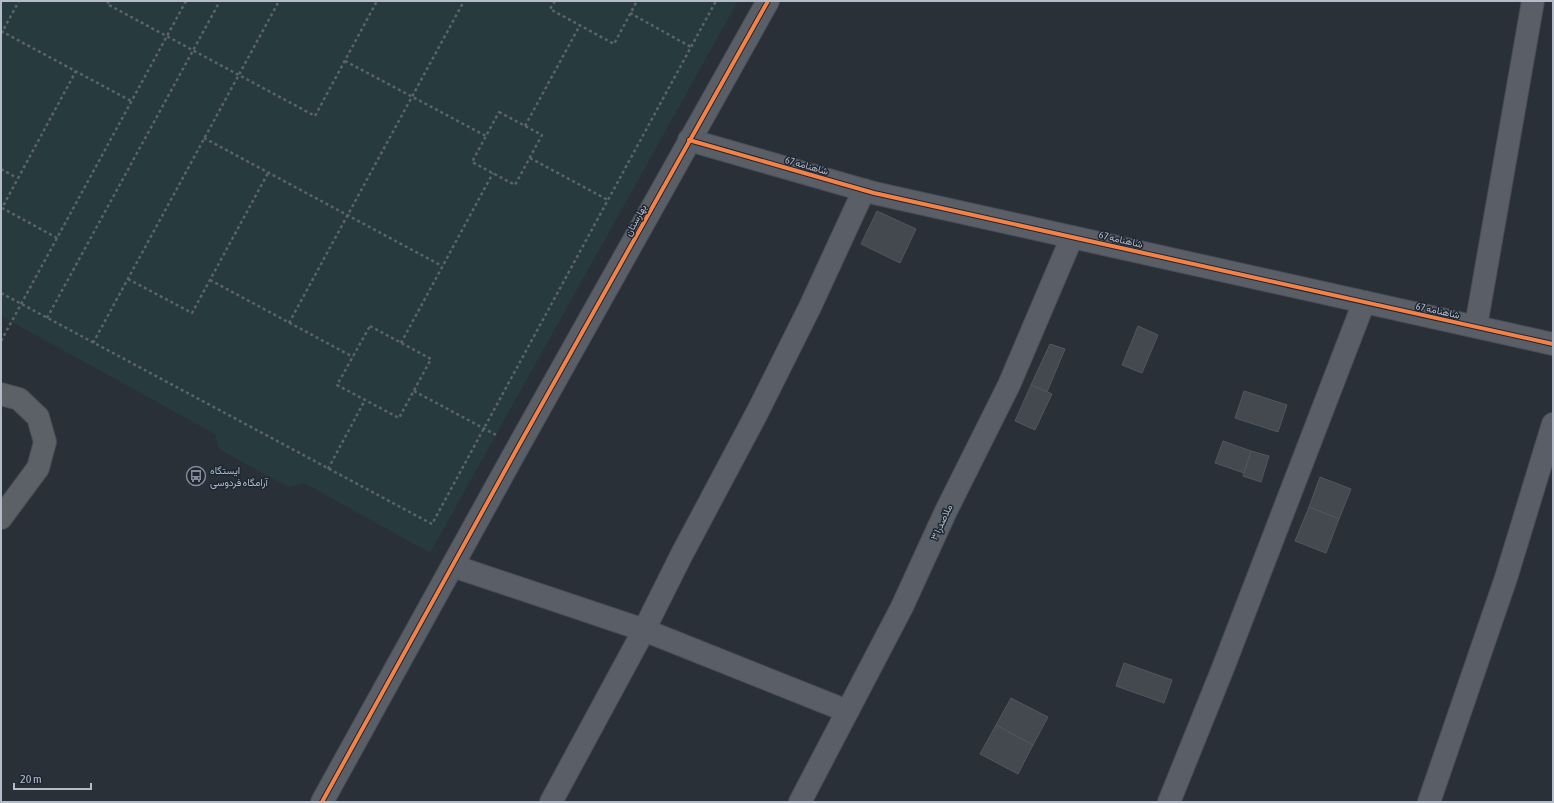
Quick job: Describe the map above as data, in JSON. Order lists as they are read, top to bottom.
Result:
{
  "streets": {
    "street": ["شاهنامه 67", "بهارستان", "ملاصدرا ۳"]
  },
  "crossings": [
    ["شاهنامه 67", "بهارستان"],
    ["شاهنامه 67", "ملاصدرا ۳"]
  ],
  "places": {
    "bus stop": ["ایستگاه آرامگاه فردوسی"]
  },
  "scale_bar": "20 m"
}
